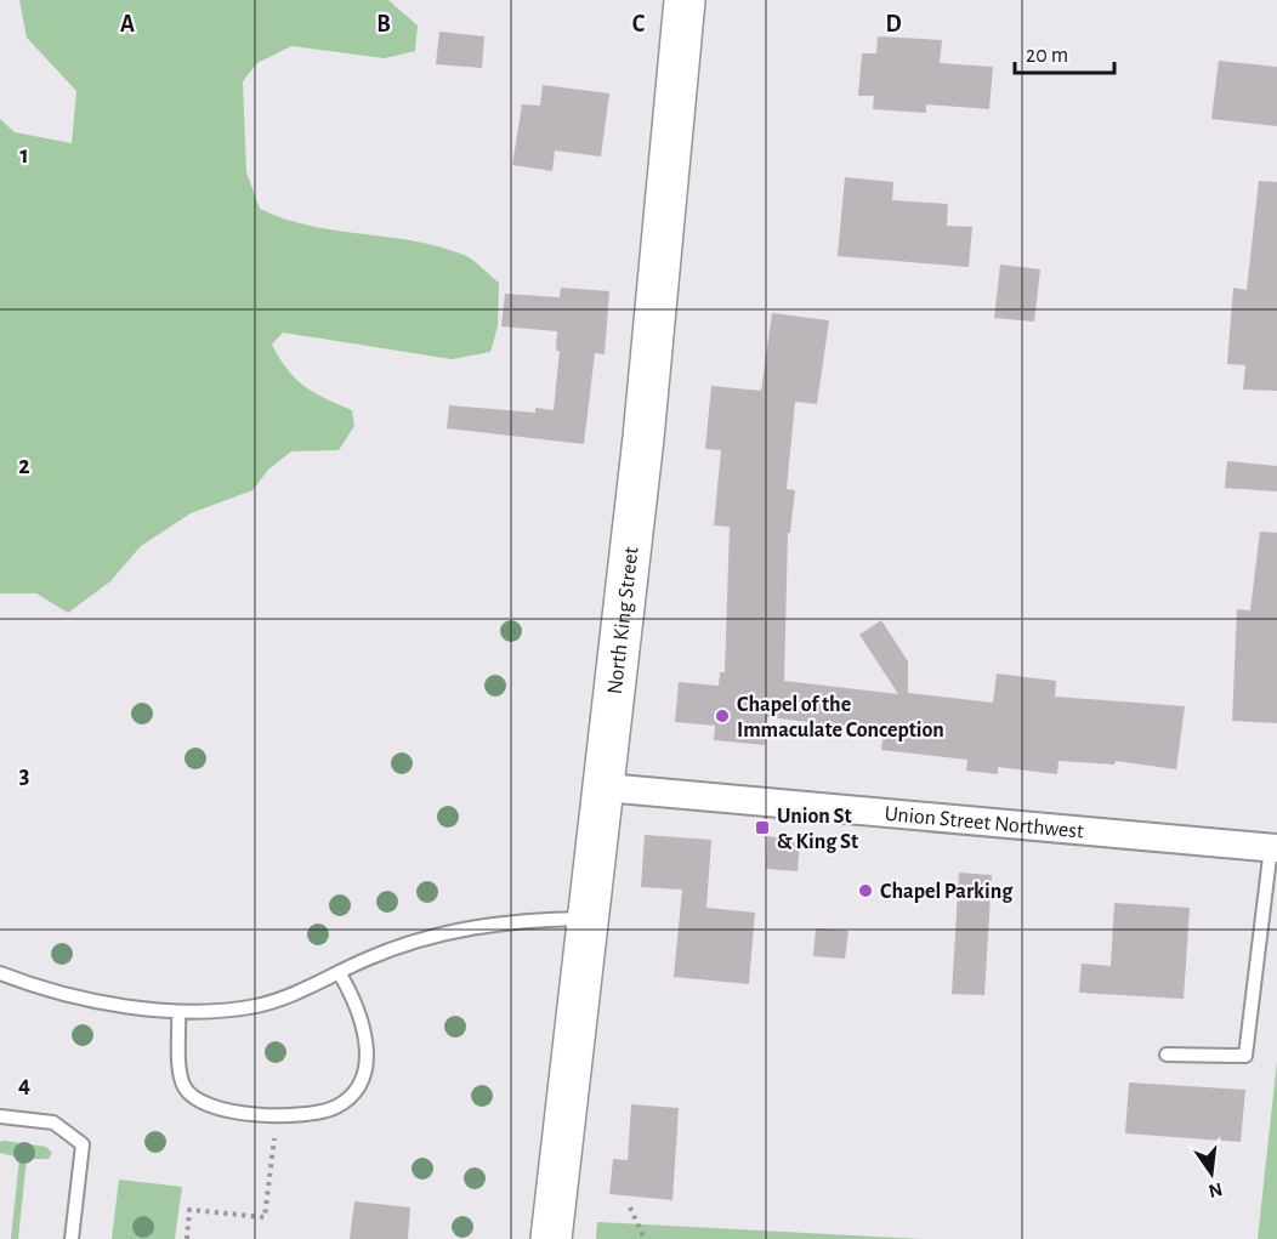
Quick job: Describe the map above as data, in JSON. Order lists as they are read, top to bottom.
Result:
{
  "streets": {
    "main road": ["North King Street"],
    "street": ["Union Street Northwest"]
  },
  "crossings": [
    ["North King Street", "Union Street Northwest"]
  ],
  "places": {
    "other": ["Chapel of the Immaculate Conception", "Chapel Parking"],
    "transit": ["Union St & King St"]
  },
  "scale_bar": "20 m",
  "north": "bottom",
  "grid": {
    "columns": [
      "A",
      "B",
      "C",
      "D"
    ],
    "rows": [
      "1",
      "2",
      "3",
      "4"
    ]
  }
}
